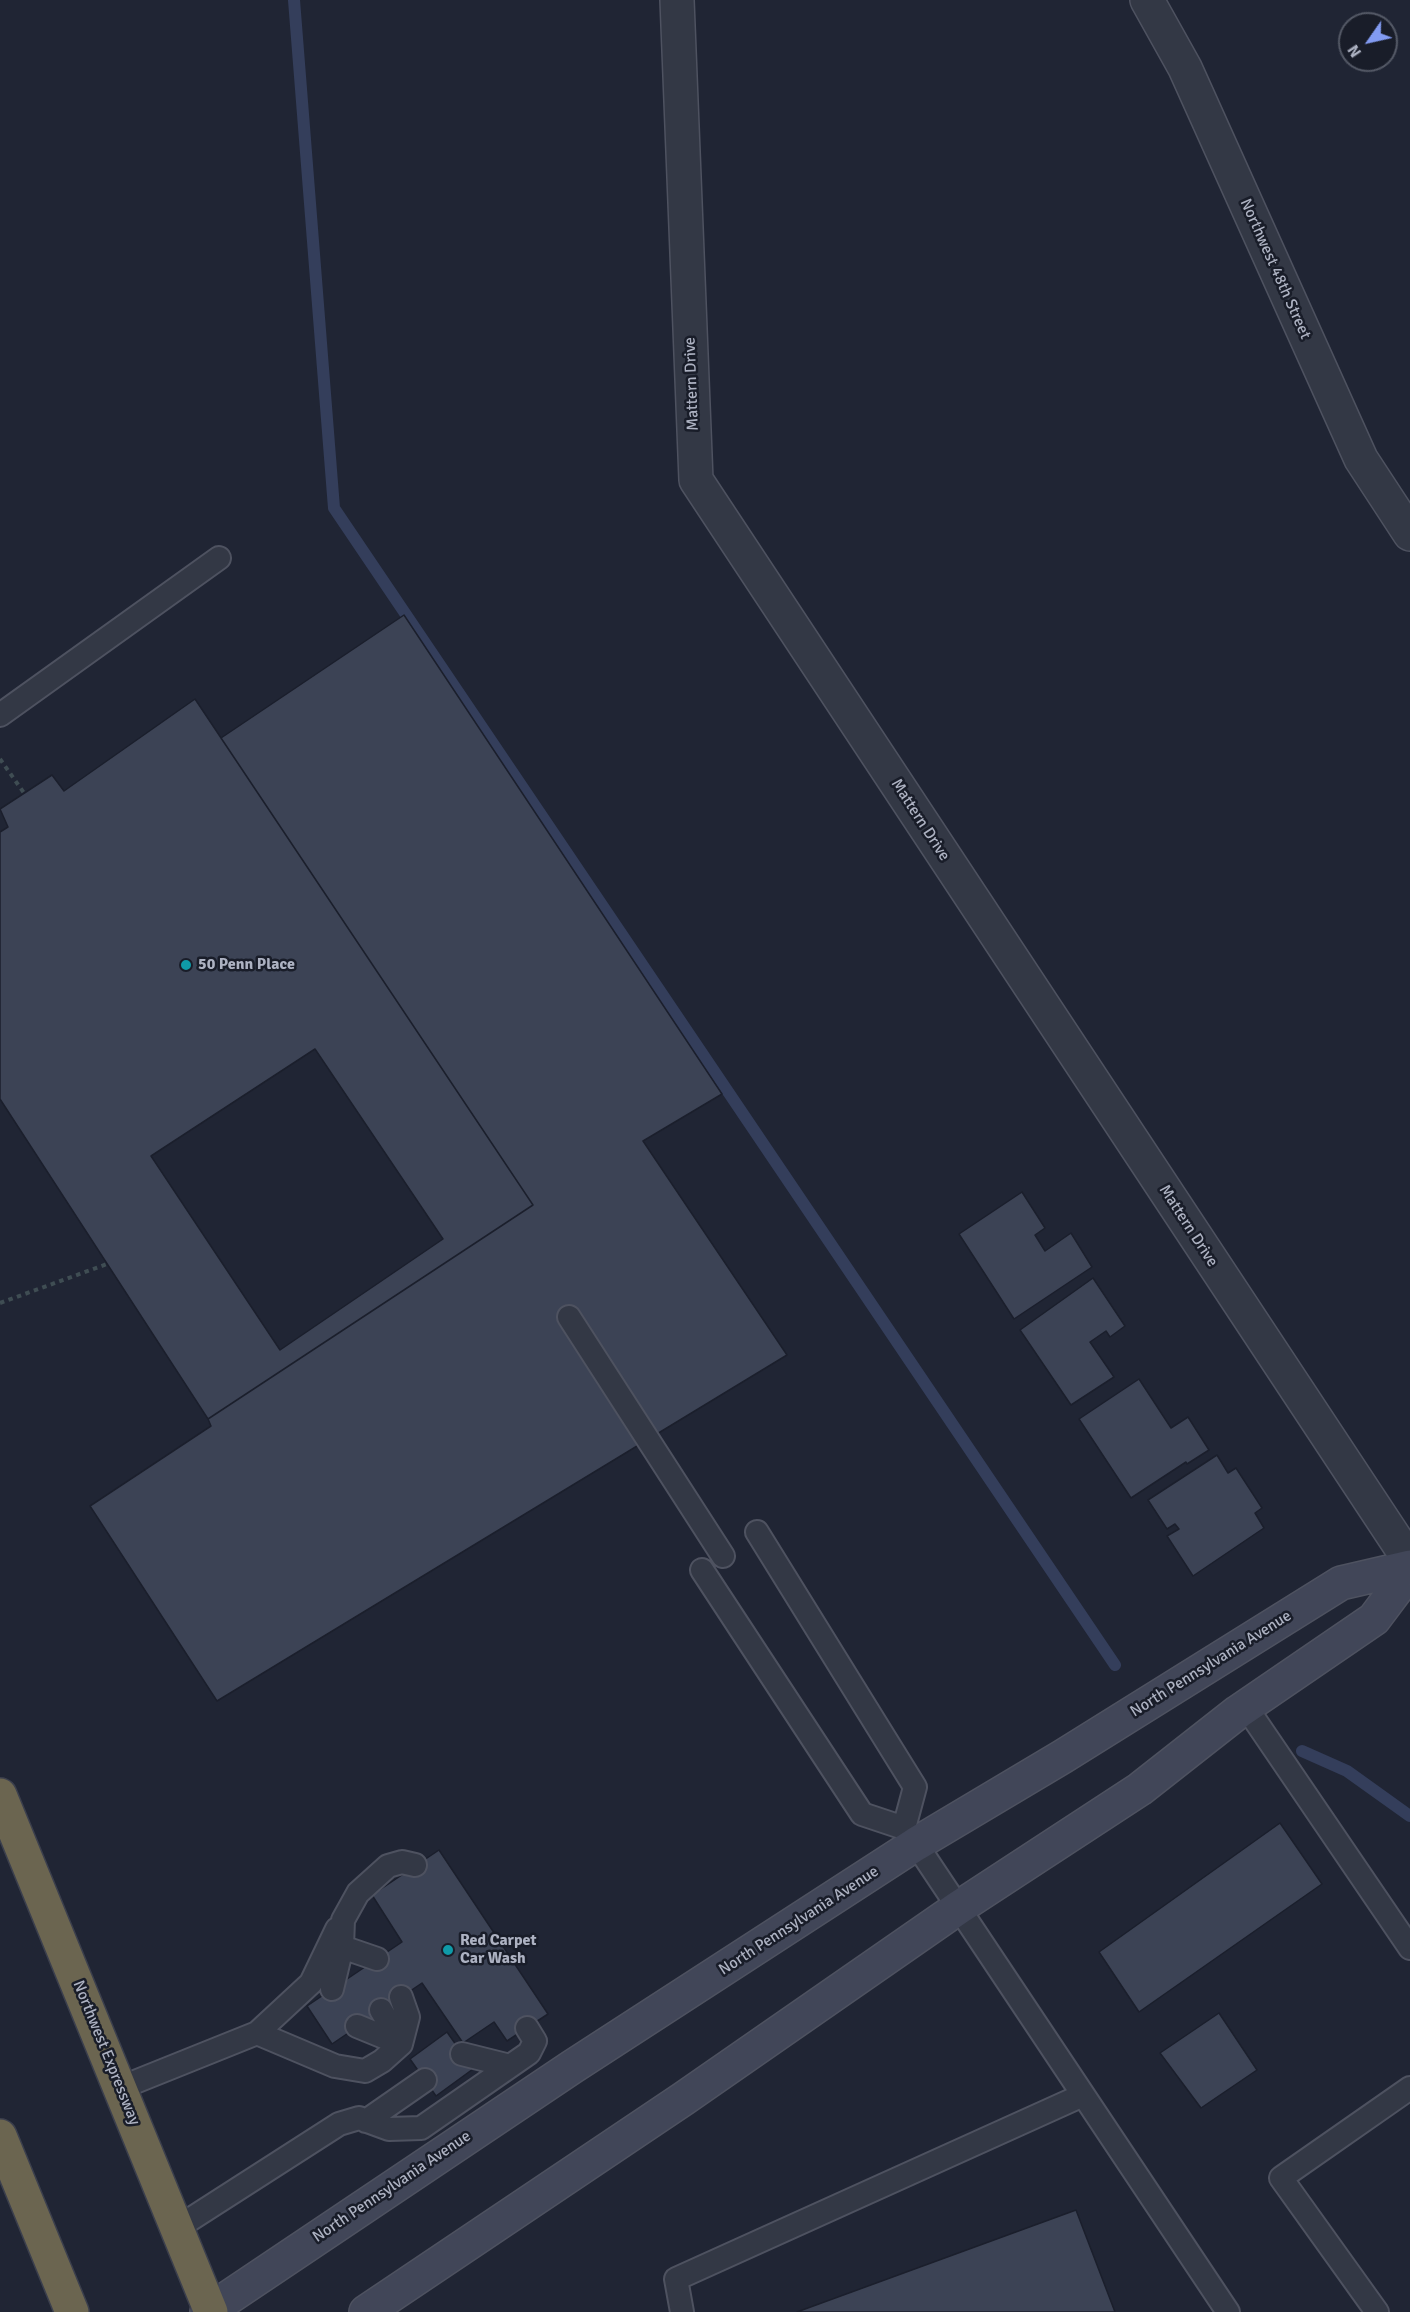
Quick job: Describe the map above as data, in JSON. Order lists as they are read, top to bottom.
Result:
{
  "streets": {
    "highway": ["Northwest Expressway"],
    "main road": ["North Pennsylvania Avenue"],
    "street": ["Northwest 48th Street", "Mattern Drive"]
  },
  "crossings": [
    ["North Pennsylvania Avenue", "Northwest Expressway"]
  ],
  "places": ["50 Penn Place", "Red Carpet Car Wash"],
  "north": "bottom left"
}
